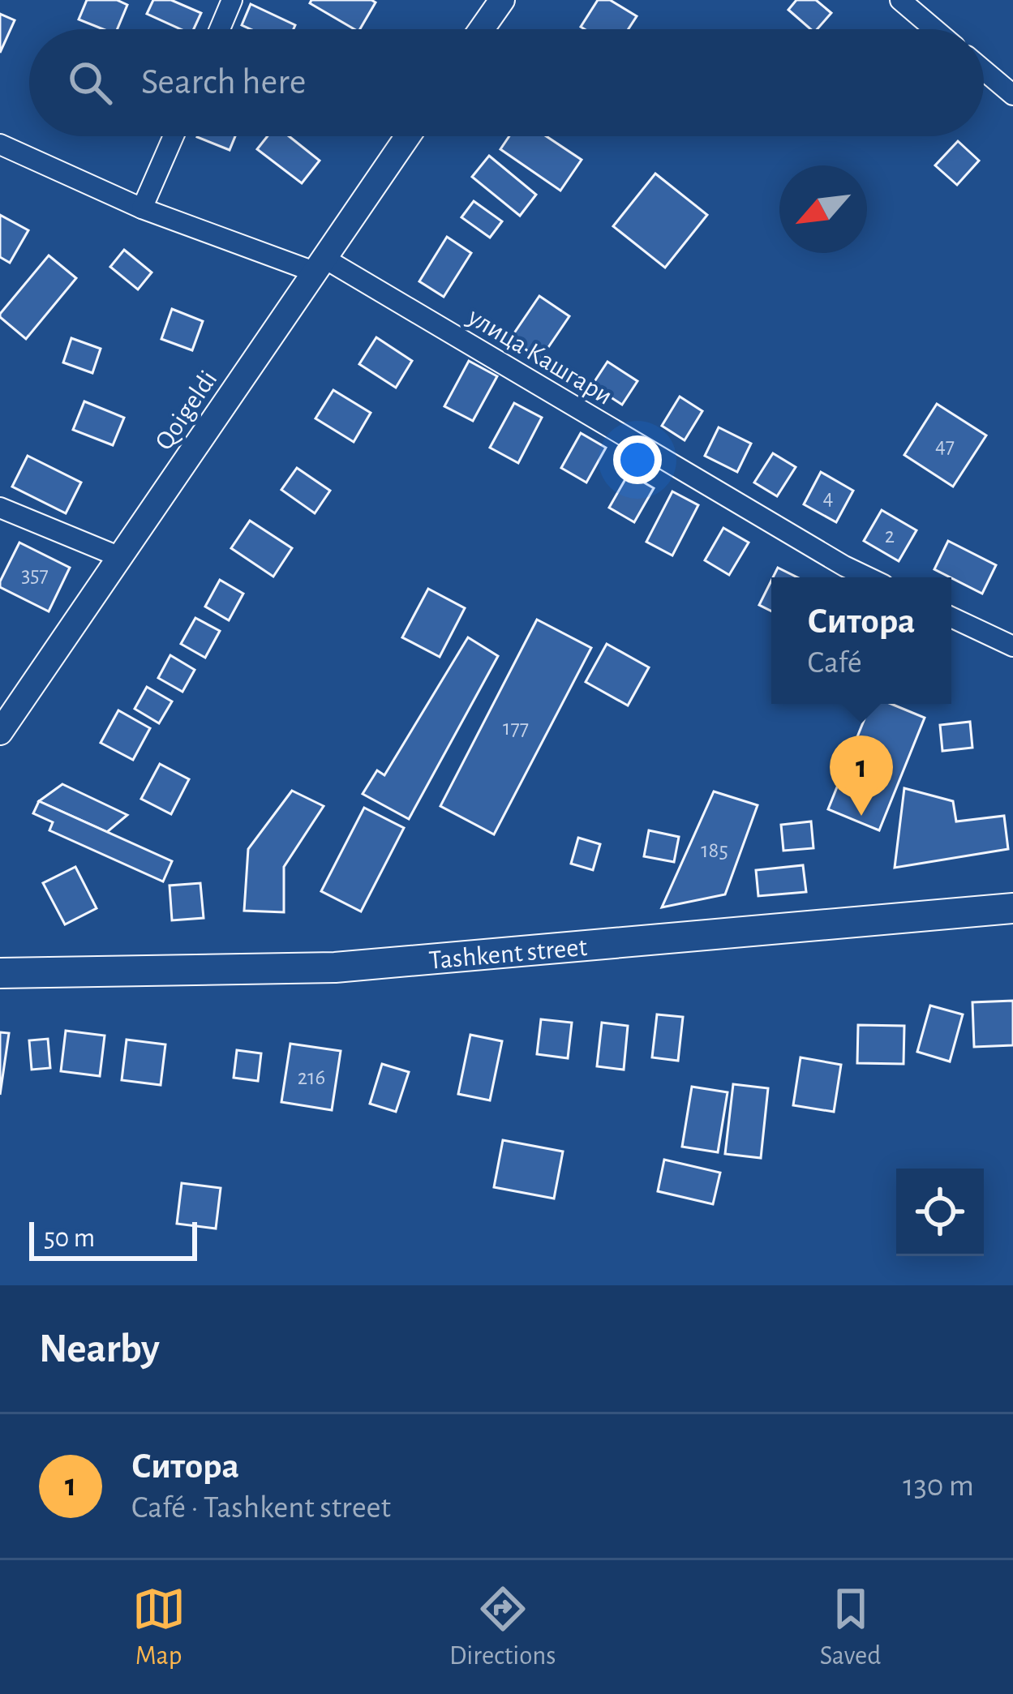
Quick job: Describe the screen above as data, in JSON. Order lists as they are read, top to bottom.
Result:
{
  "streets": {
    "main road": ["Tashkent street"],
    "street": ["улица Кашгари", "Qoigeldi"]
  },
  "crossings": [
    ["улица Кашгари", "Qoigeldi"]
  ],
  "house_numbers": [
    "47",
    "4",
    "2",
    "357",
    "177",
    "185",
    "216"
  ],
  "scale_bar": "50 m",
  "north": "bottom left",
  "page": {
    "search": "Search here",
    "popup": ["Ситора", "Café"],
    "pins": "1",
    "scale": "50 m",
    "heading": "Nearby",
    "list": [
      {
        "mark": "1",
        "name": "Ситора",
        "note": "Café · Tashkent street",
        "value": "130 m"
      }
    ],
    "nav": ["Map", "Directions", "Saved"]
  }
}
